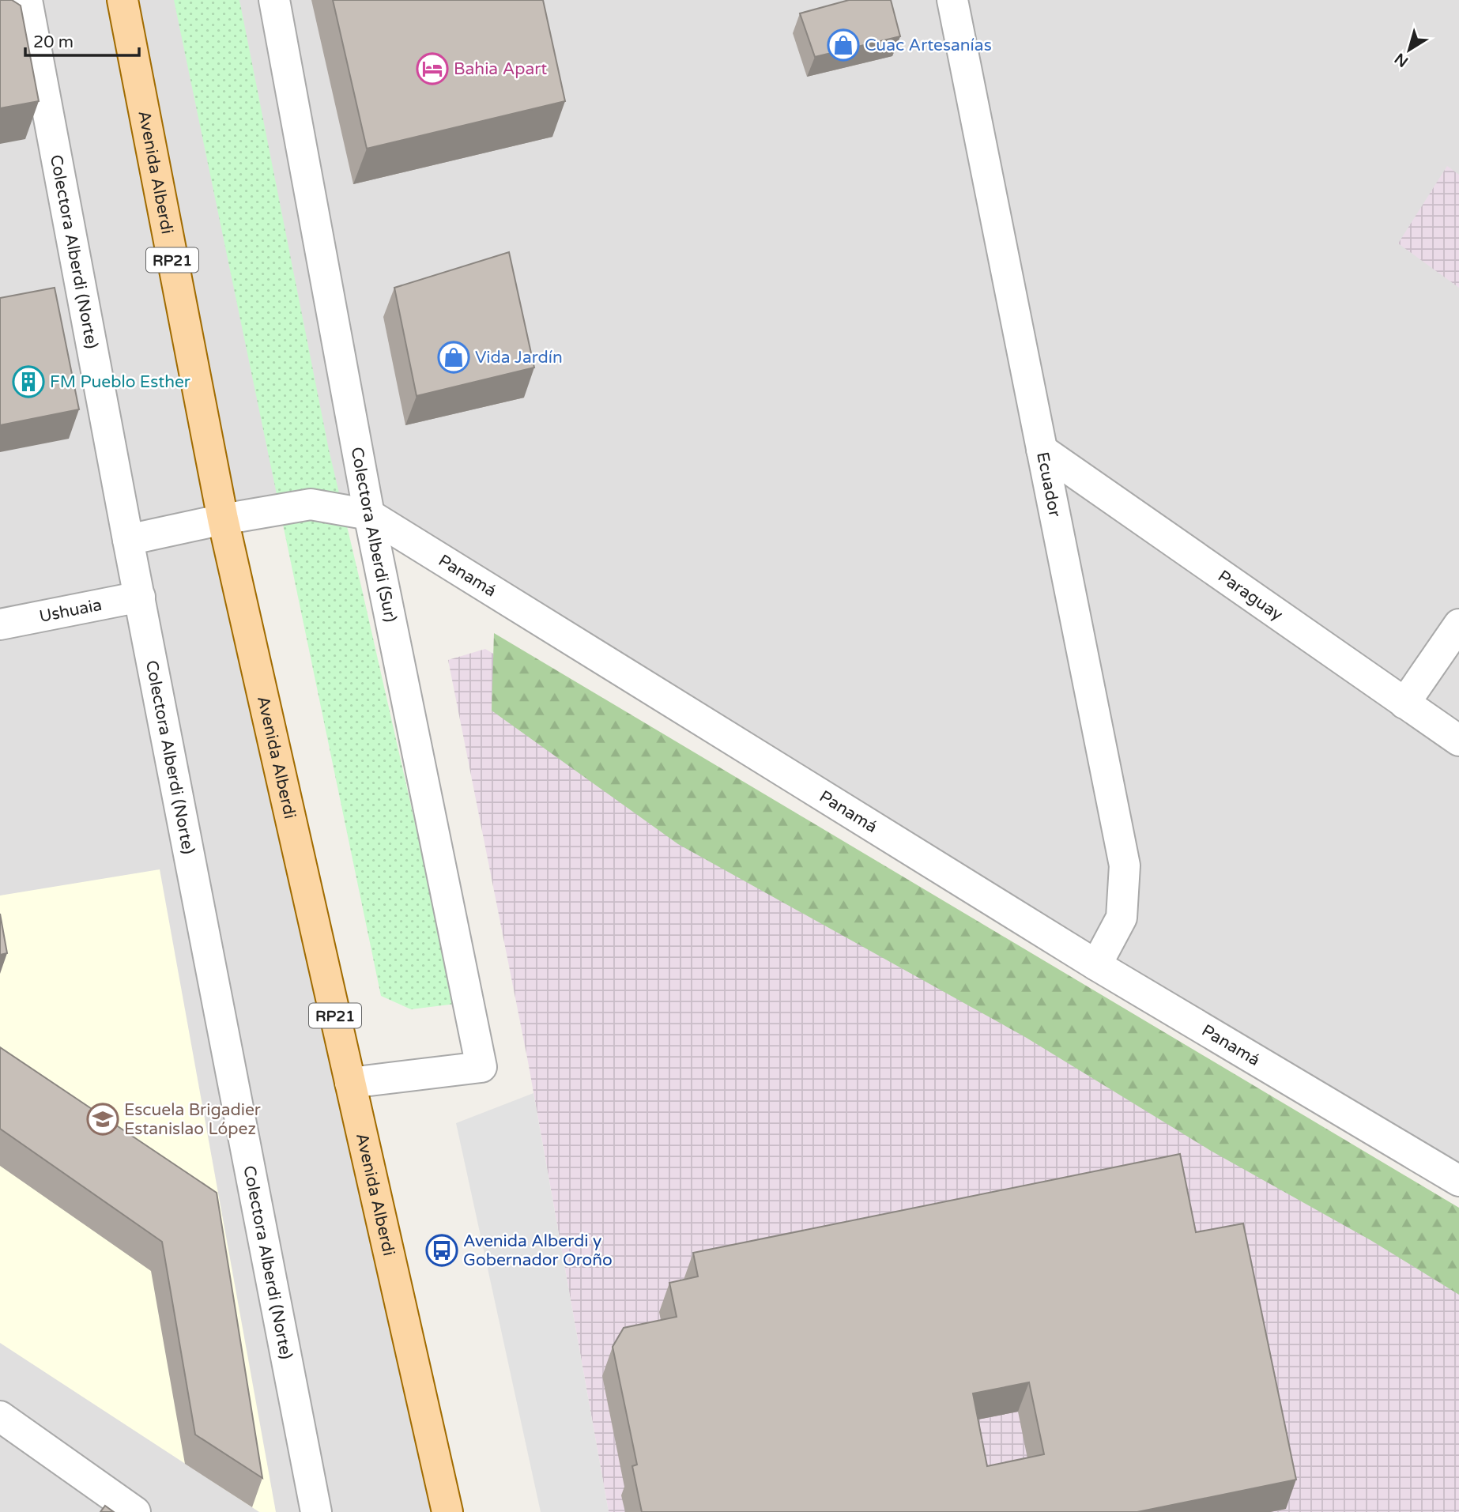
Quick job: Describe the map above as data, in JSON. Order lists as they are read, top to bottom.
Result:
{
  "streets": {
    "main road": ["Avenida Alberdi", "RP21"],
    "street": [
      "Colectora Alberdi (Norte)",
      "Ecuador",
      "Colectora Alberdi (Sur)",
      "Panamá",
      "Paraguay",
      "Ushuaia"
    ]
  },
  "crossings": [
    ["Avenida Alberdi", "Colectora Alberdi (Sur)"],
    ["Avenida Alberdi", "Panamá"],
    ["Colectora Alberdi (Norte)", "Panamá"],
    ["Colectora Alberdi (Norte)", "Ushuaia"],
    ["Ecuador", "Panamá"],
    ["Ecuador", "Paraguay"],
    ["Colectora Alberdi (Sur)", "Panamá"]
  ],
  "places": {
    "shop": ["Cuac Artesanías", "Vida Jardín"],
    "hotel": ["Bahia Apart"],
    "building": ["FM Pueblo Esther"],
    "school or university": ["Escuela Brigadier Estanislao López"],
    "bus stop": ["Avenida Alberdi y Gobernador Oroño"]
  },
  "scale_bar": "20 m",
  "north": "bottom left"
}
